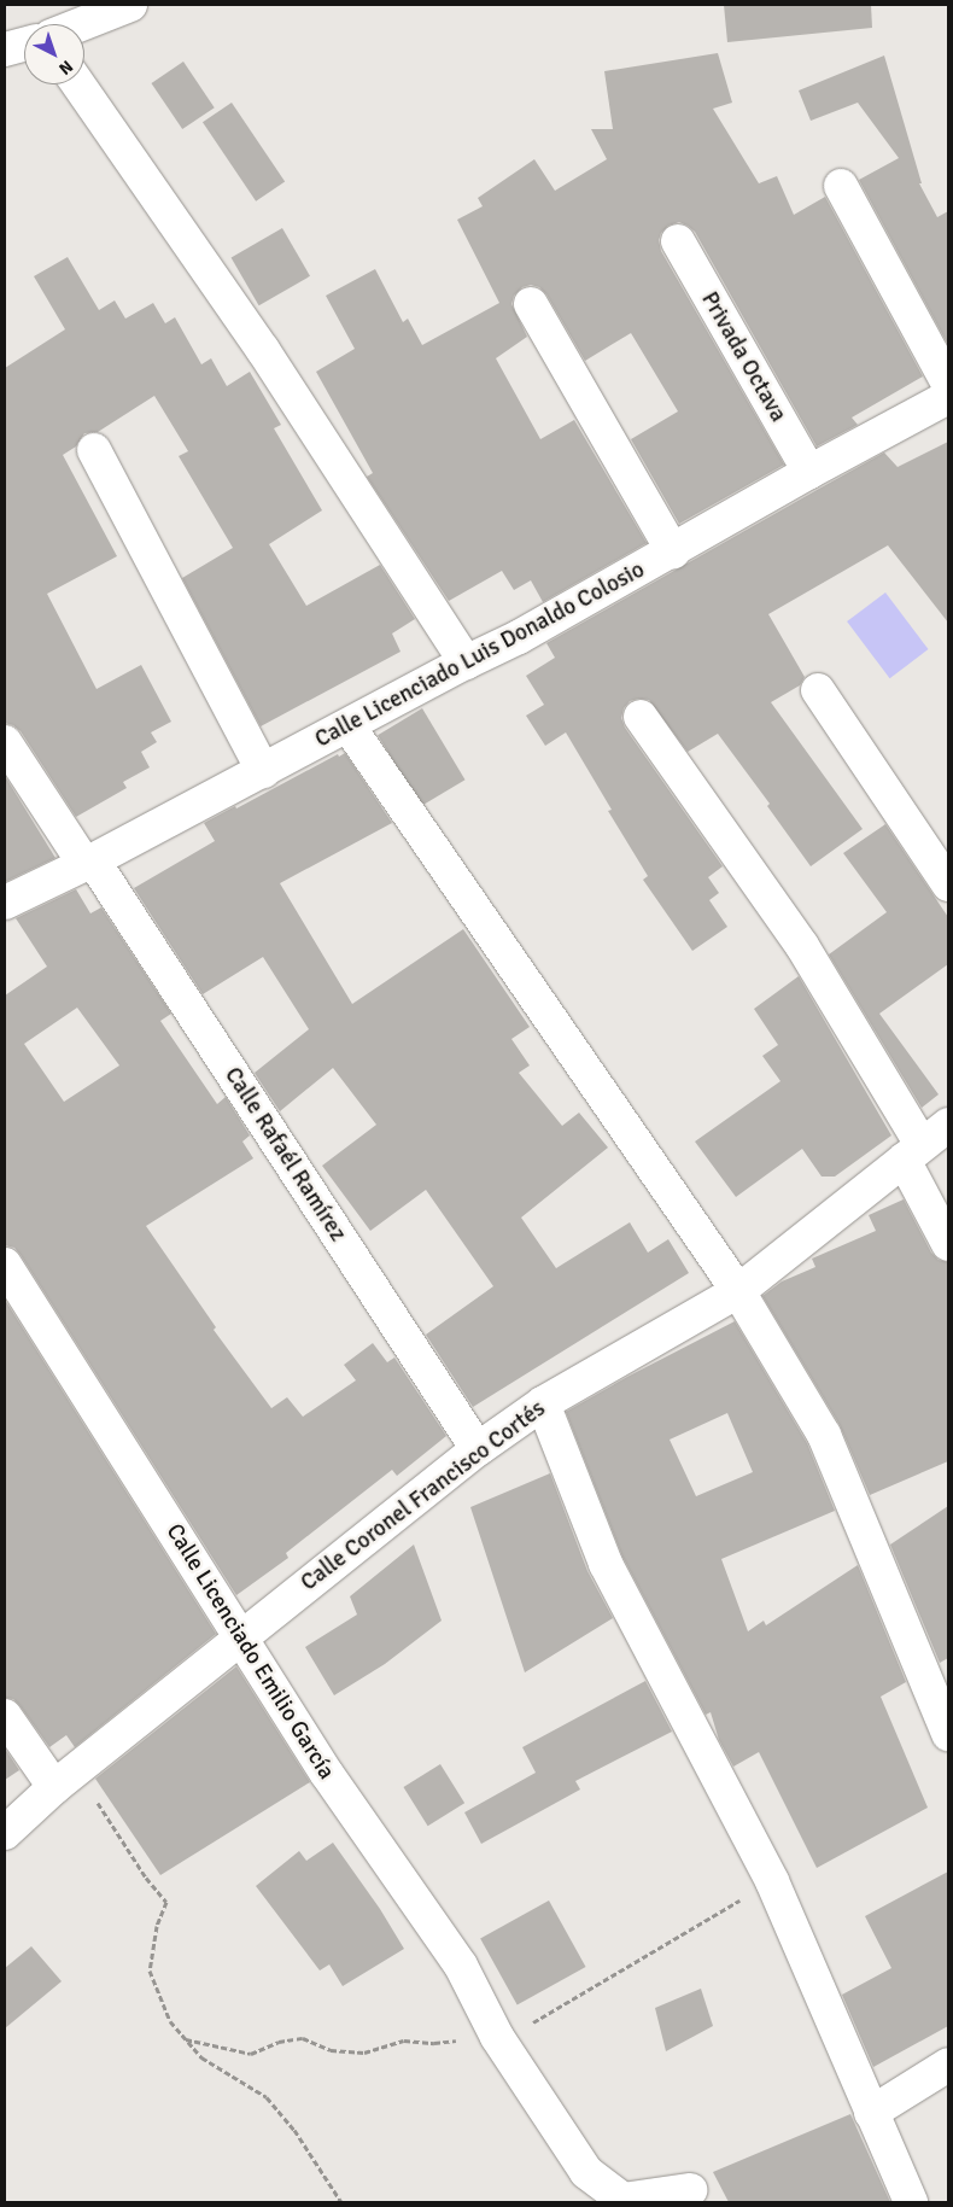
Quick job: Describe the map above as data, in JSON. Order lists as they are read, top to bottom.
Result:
{
  "streets": {
    "street": [
      "Privada Octava",
      "Calle Licenciado Luis Donaldo Colosio",
      "Calle Rafaél Ramírez",
      "Calle Coronel Francisco Cortés",
      "Calle Licenciado Emilio García"
    ]
  },
  "crossings": [
    ["Privada Octava", "Calle Licenciado Luis Donaldo Colosio"],
    ["Calle Licenciado Luis Donaldo Colosio", "Calle Rafaél Ramírez"],
    ["Calle Rafaél Ramírez", "Calle Coronel Francisco Cortés"],
    ["Calle Coronel Francisco Cortés", "Calle Licenciado Emilio García"]
  ],
  "north": "bottom right"
}
